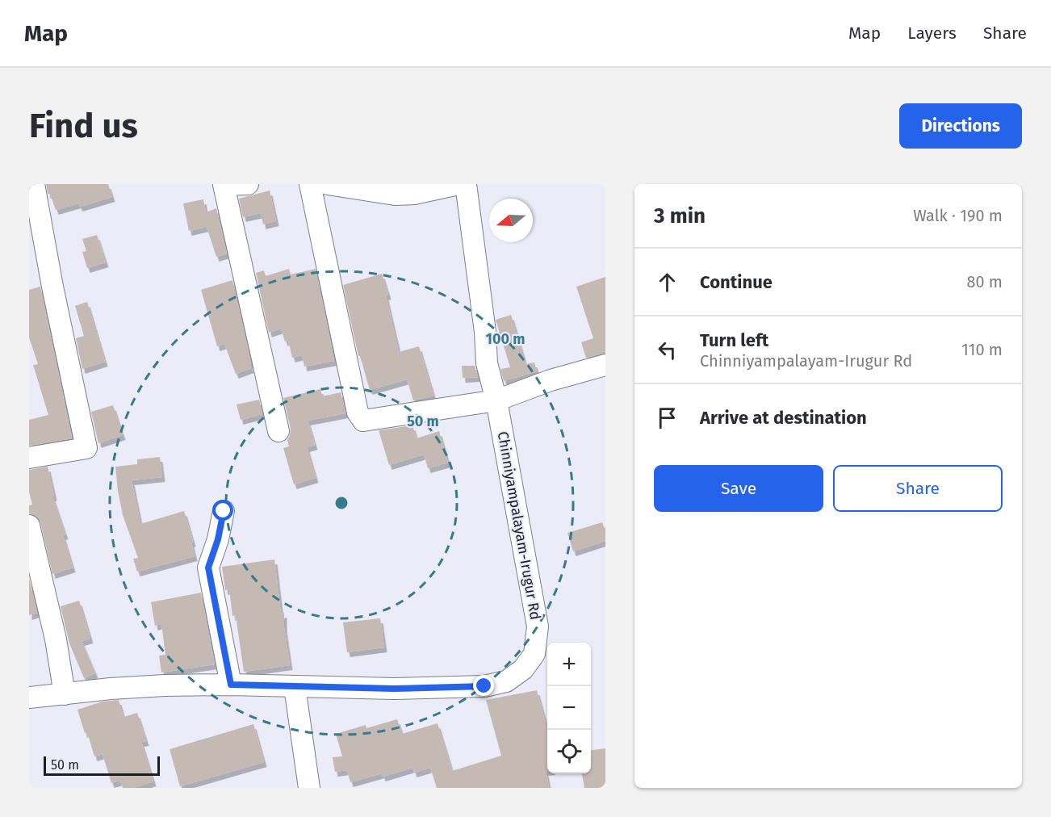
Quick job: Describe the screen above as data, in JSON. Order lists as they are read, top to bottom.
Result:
{
  "streets": {
    "street": ["Chinniyampalayam-Irugur Rd"]
  },
  "scale_bar": "50 m",
  "north": "left",
  "page": {
    "header": "Map",
    "nav": ["Map", "Layers", "Share"],
    "buttons": [
      "Directions",
      ["Save", "Share"]
    ],
    "title": "Find us",
    "heading": ["3 min", "Walk · 190 m"],
    "list": [
      ["Continue", "80 m"],
      ["Turn left", "Chinniyampalayam-Irugur Rd", "110 m"],
      "Arrive at destination"
    ],
    "map_buttons": ["+", "−"],
    "scale": "50 m"
  },
  "rings": ["100 m", "50 m"]
}
